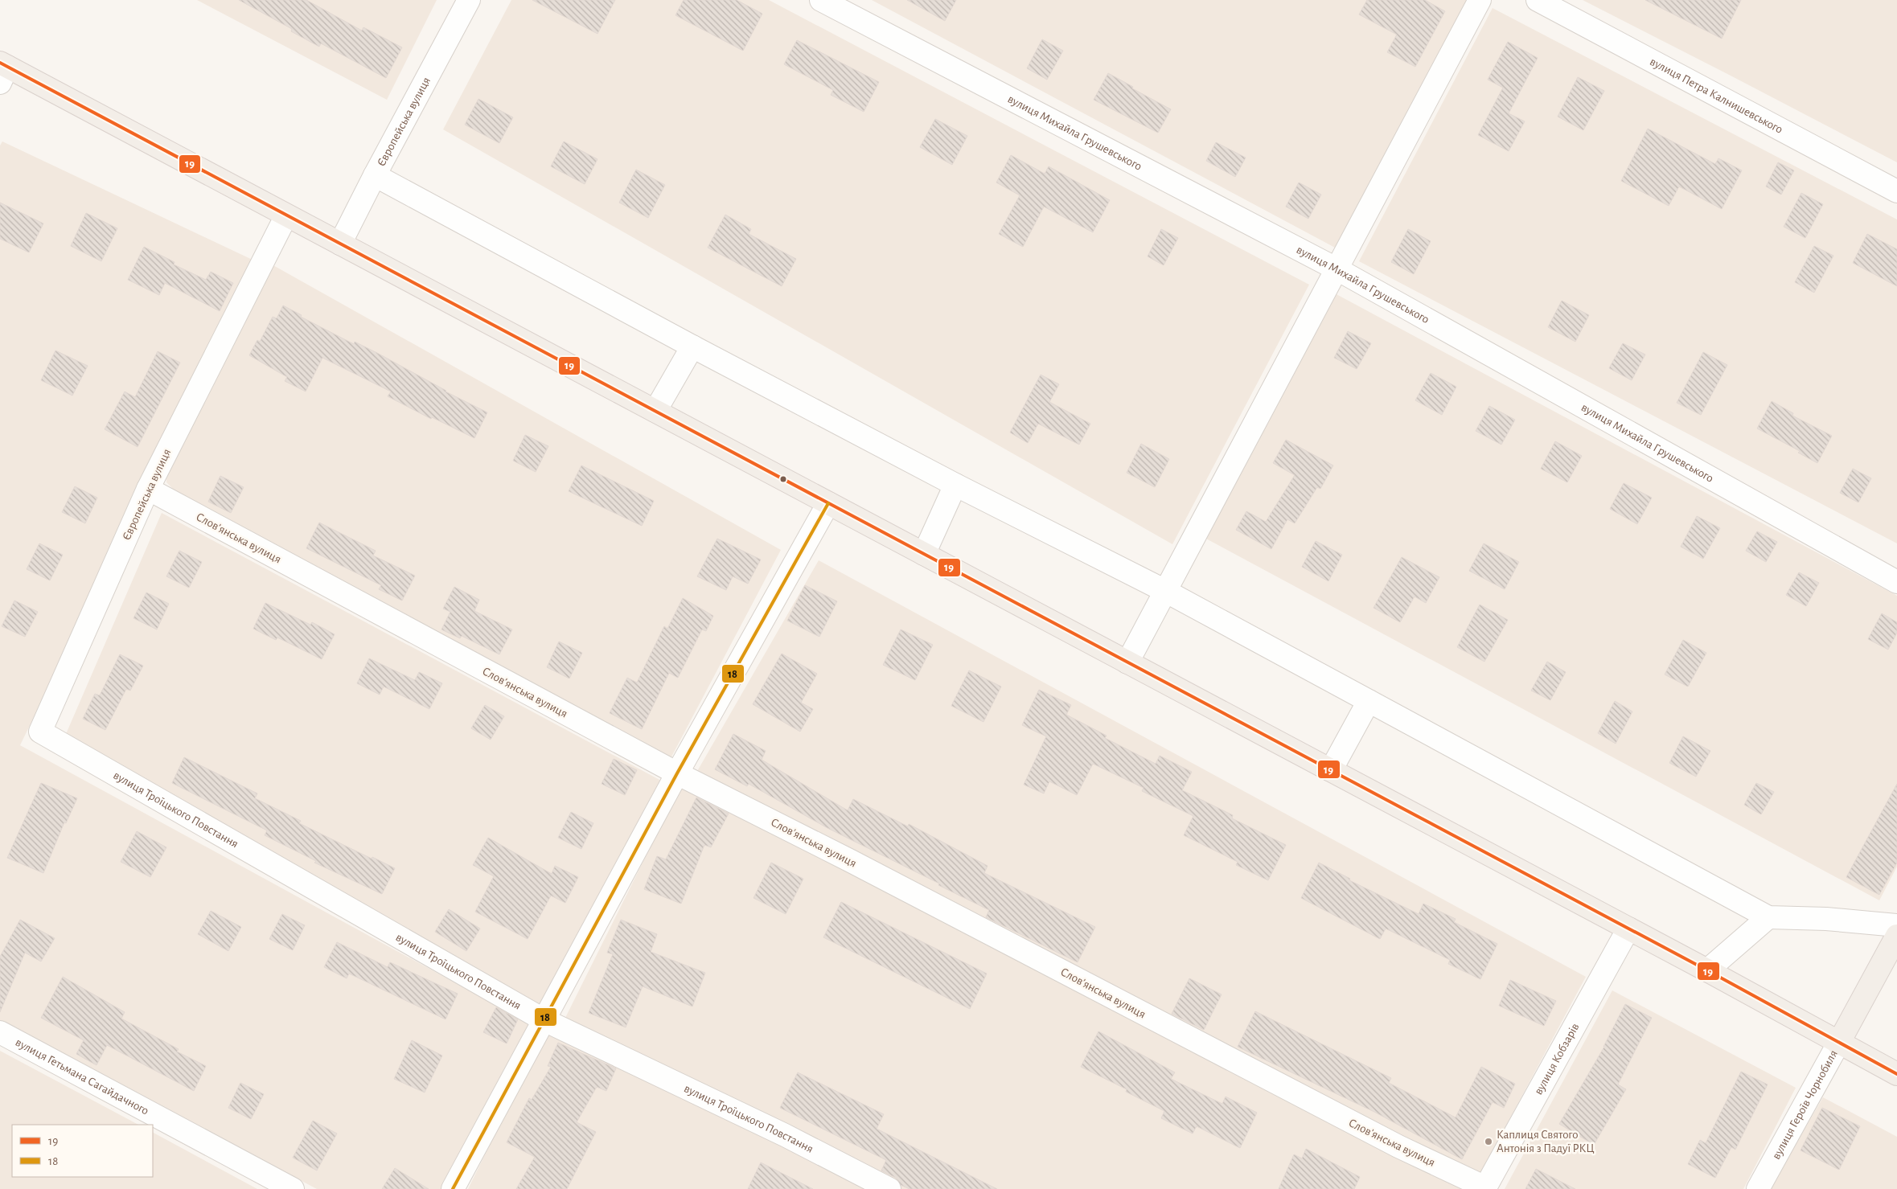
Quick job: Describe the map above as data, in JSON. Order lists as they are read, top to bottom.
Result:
{
  "streets": {
    "main road": ["вулиця Героїв Чорнобиля"],
    "street": [
      "вулиця Петра Калнишевського",
      "Європейська вулиця",
      "вулиця Михайла Грушевського",
      "Словʼянська вулиця",
      "вулиця Троїцького Повстання",
      "вулиця Кобзарів",
      "вулиця Гетьмана Сагайдачного"
    ]
  },
  "crossings": [
    ["Європейська вулиця", "Словʼянська вулиця"],
    ["Європейська вулиця", "вулиця Троїцького Повстання"],
    ["Словʼянська вулиця", "вулиця Кобзарів"]
  ],
  "places": ["Каплиця Святого Антонія з Падуї РКЦ"],
  "lines": ["transit line 19", "transit line 18"],
  "legend": ["19", "18"]
}
